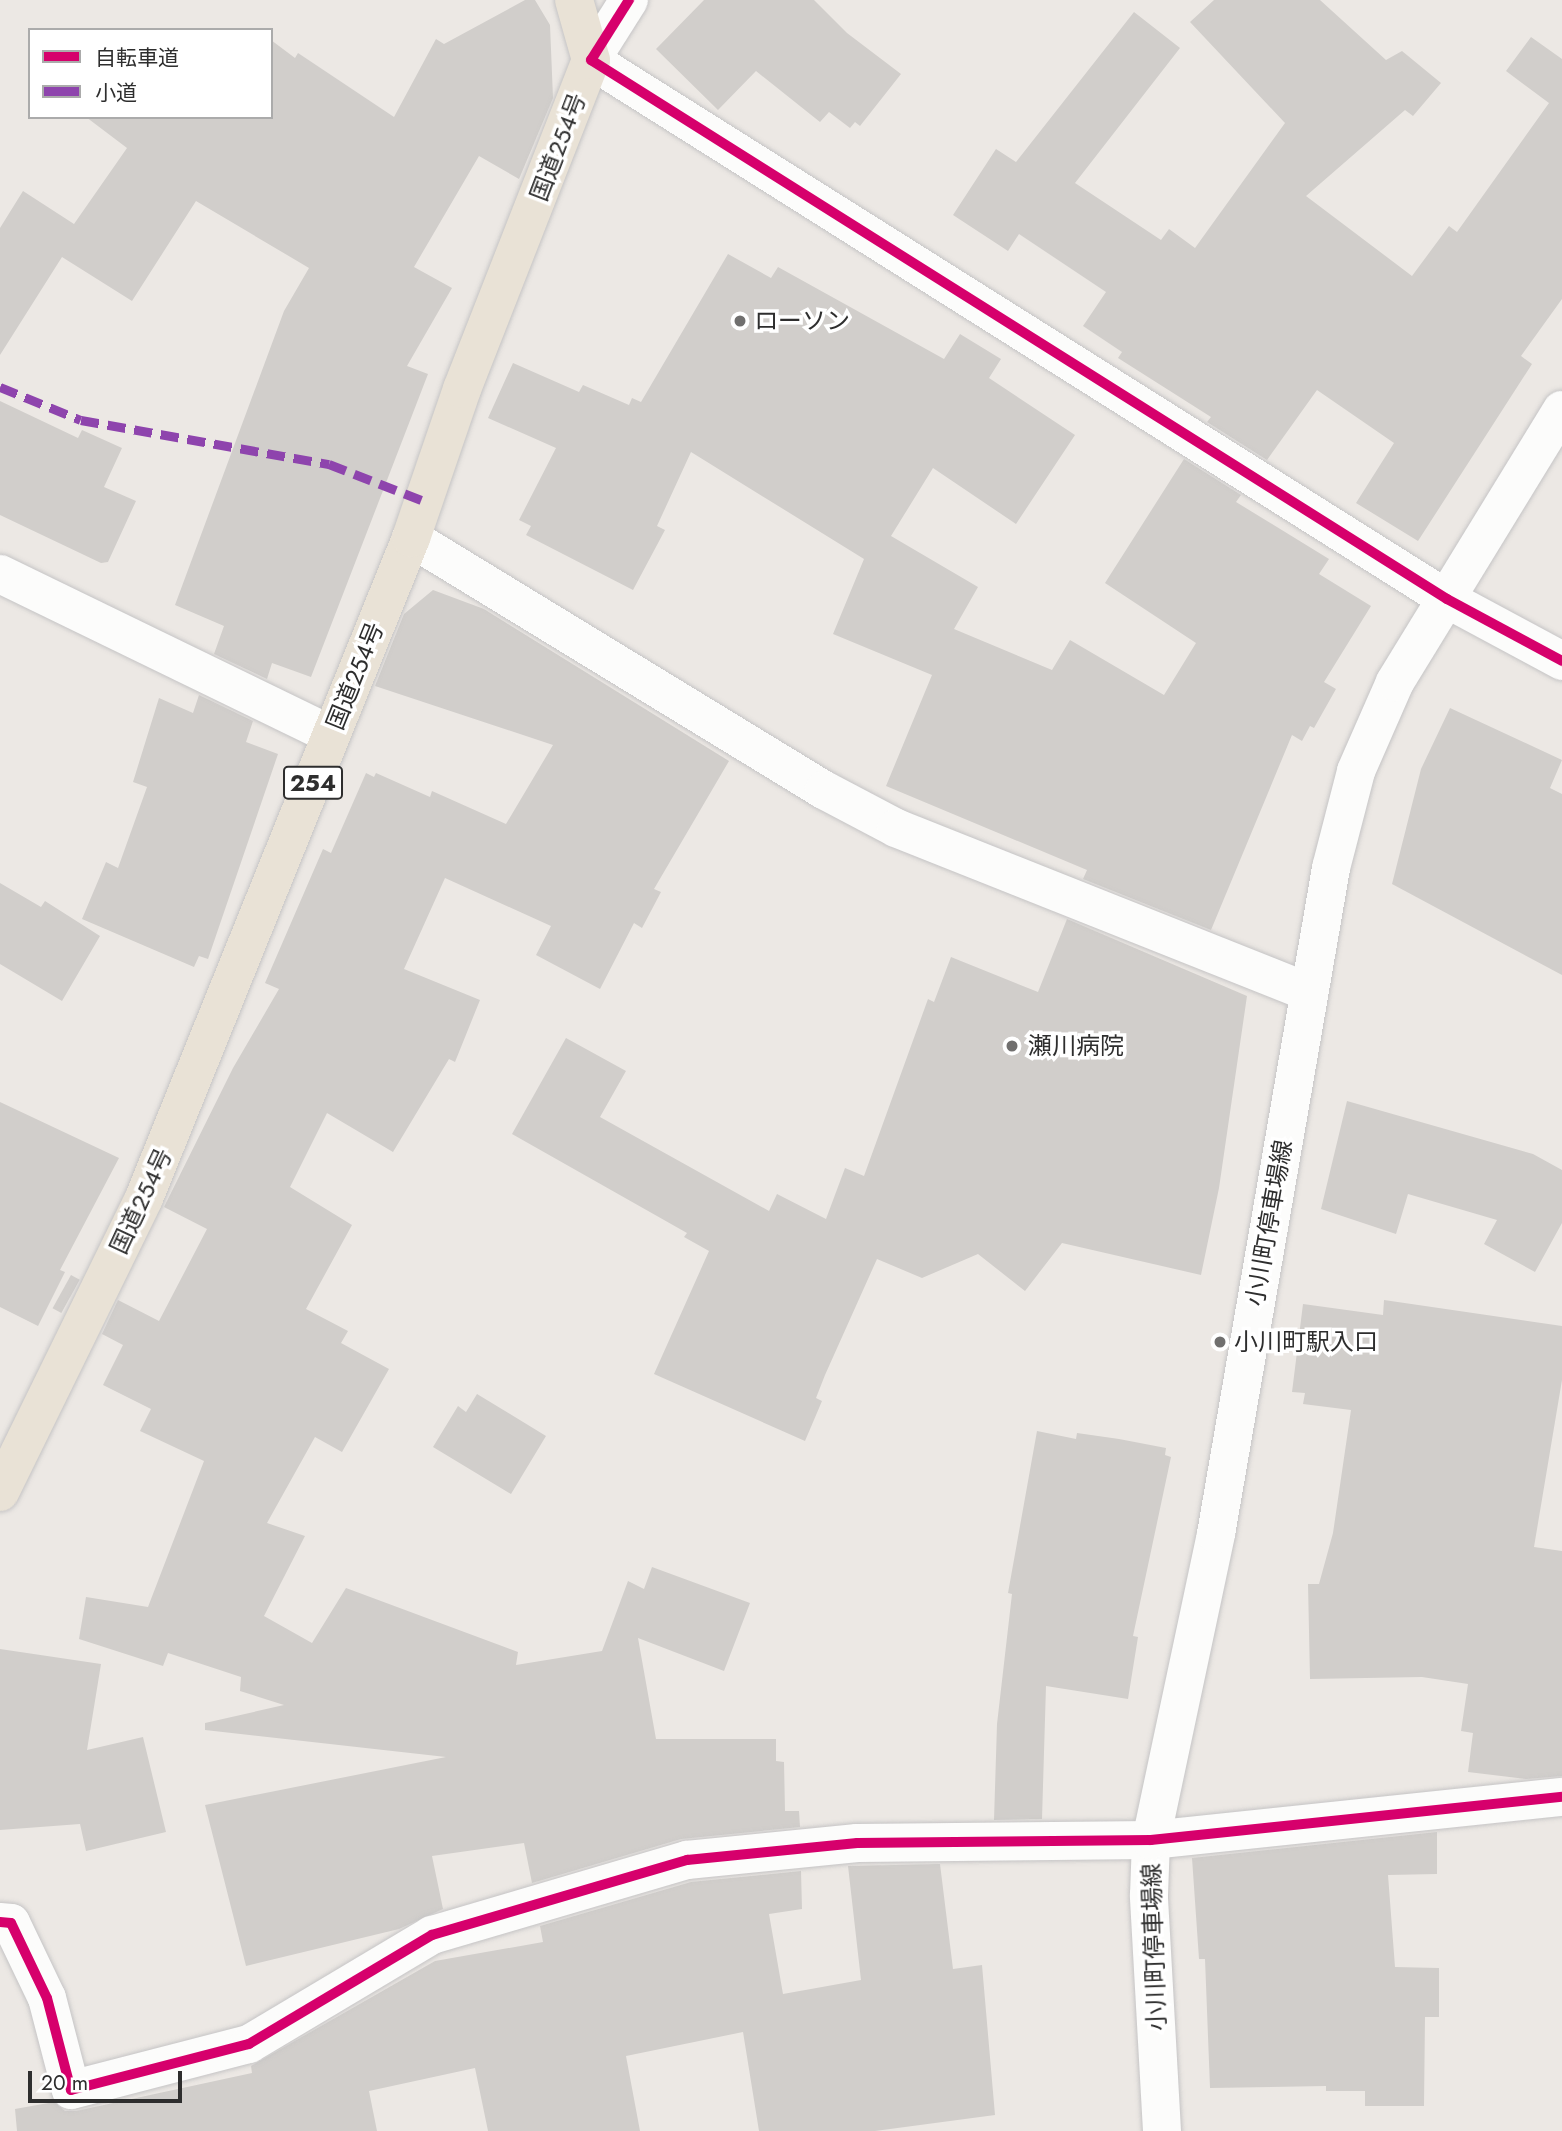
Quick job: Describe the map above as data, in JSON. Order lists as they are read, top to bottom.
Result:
{
  "streets": {
    "highway": ["国道254号", "254"],
    "street": ["小川町停車場線"]
  },
  "places": ["ローソン", "瀬川病院", "小川町駅入口"],
  "legend": ["自転車道", "小道"],
  "scale_bar": "20 m"
}
